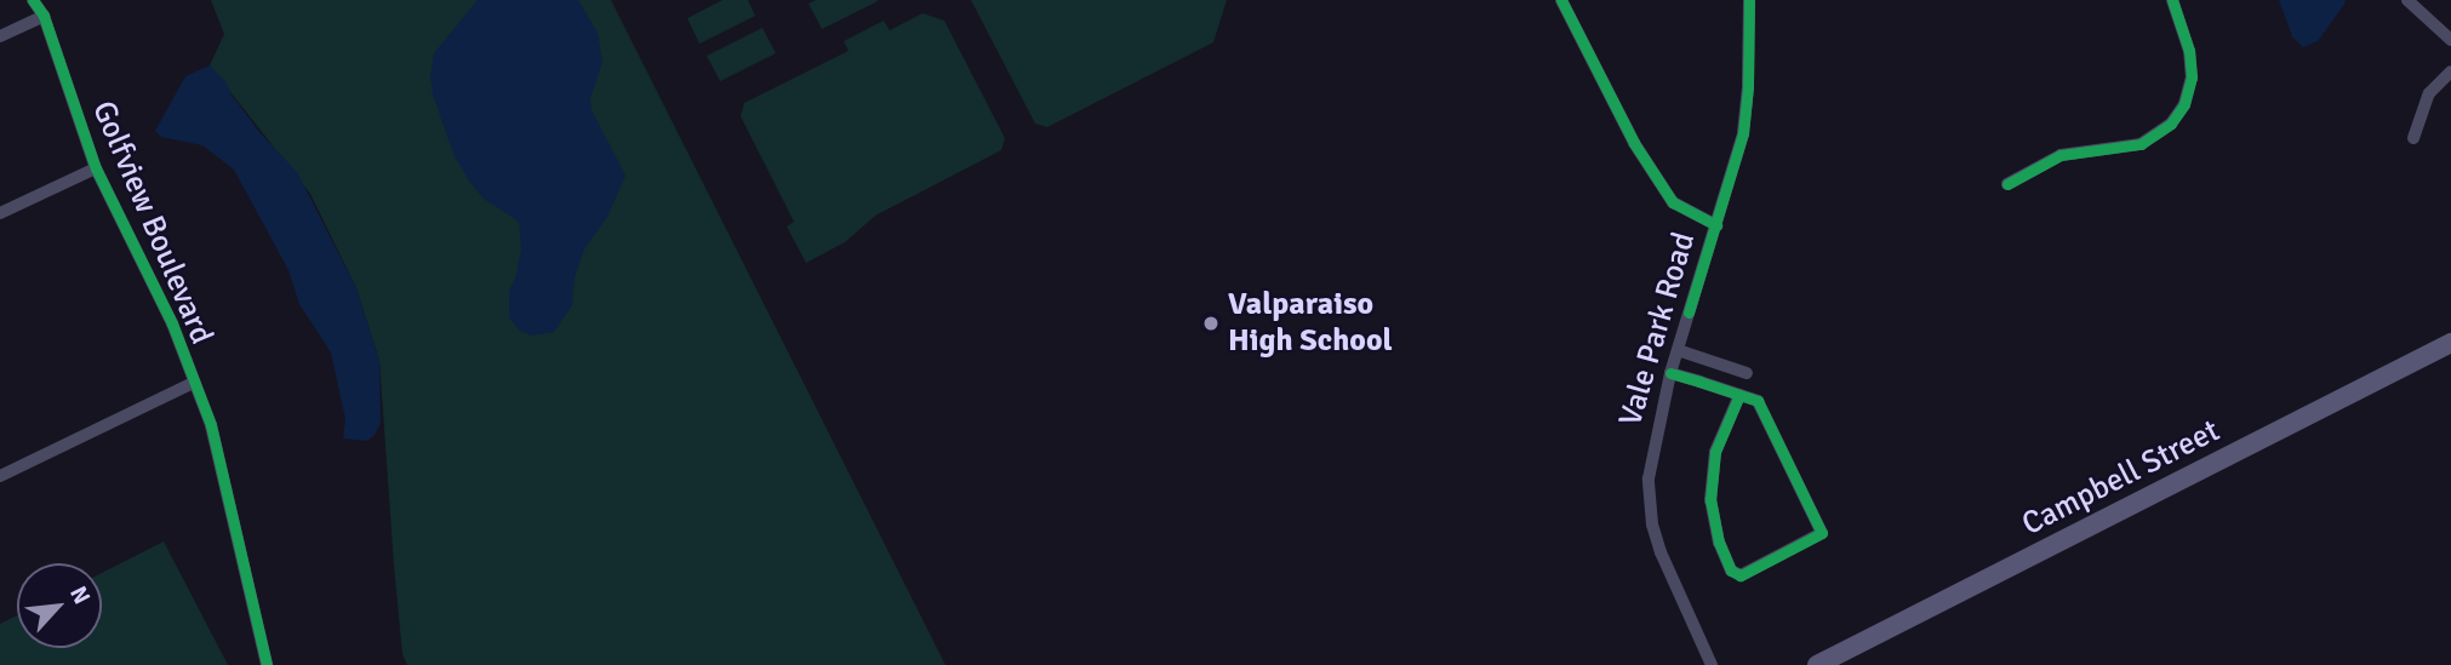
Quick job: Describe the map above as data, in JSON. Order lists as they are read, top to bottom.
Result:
{
  "streets": {
    "main road": ["Campbell Street"],
    "street": ["Golfview Boulevard", "Vale Park Road"]
  },
  "places": ["Valparaiso High School"],
  "north": "top right"
}
